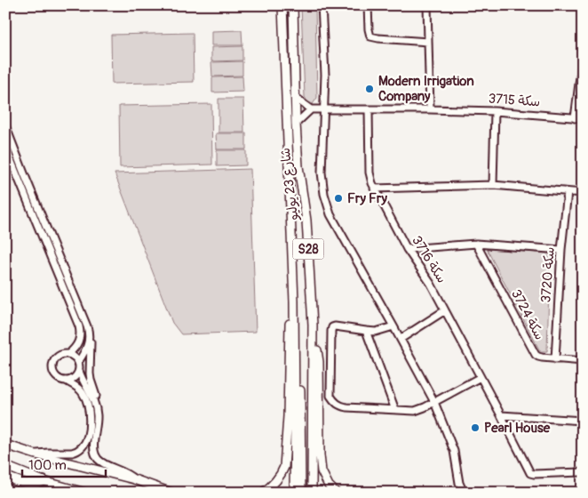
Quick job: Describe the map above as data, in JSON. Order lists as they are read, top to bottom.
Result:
{
  "streets": {
    "main road": ["شارع 23 يوليو", "S28"],
    "street": [
      "سكة 3715",
      "سكة 3716",
      "سكة 3720",
      "سكة 3724"
    ]
  },
  "crossings": [
    ["سكة 3715", "سكة 3716"],
    ["سكة 3720", "سكة 3724"]
  ],
  "places": ["Modern Irrigation Company", "Fry Fry", "Pearl House"],
  "scale_bar": "100 m"
}
